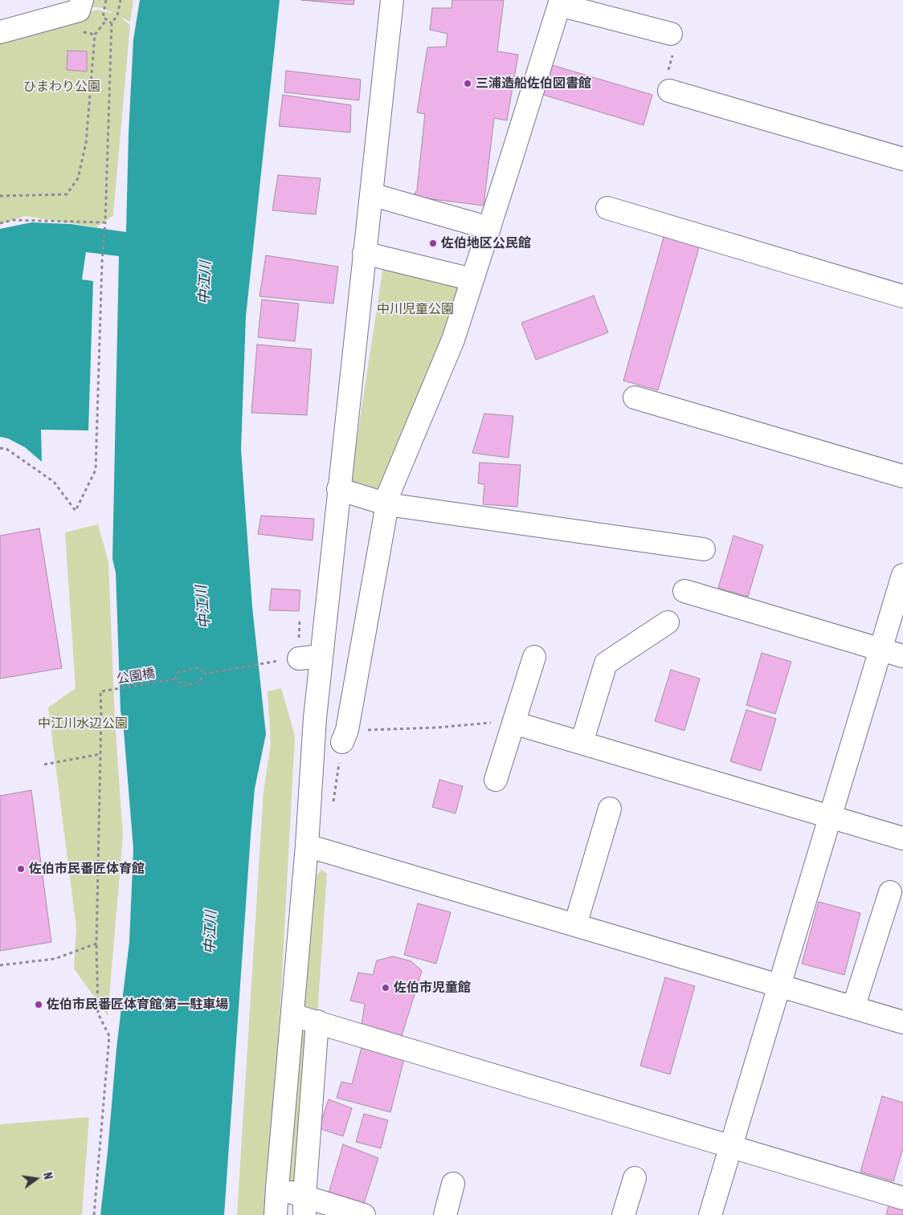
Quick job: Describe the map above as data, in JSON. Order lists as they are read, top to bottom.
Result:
{
  "streets": {
    "path": ["公園橋"]
  },
  "water": ["中江川"],
  "parks": ["ひまわり公園", "中川児童公園", "中江川水辺公園"],
  "places": [
    "三浦造船佐伯図書館",
    "佐伯地区公民館",
    "佐伯市民番匠体育館",
    "佐伯市児童館",
    "佐伯市民番匠体育館 第一駐車場"
  ],
  "north": "right"
}
